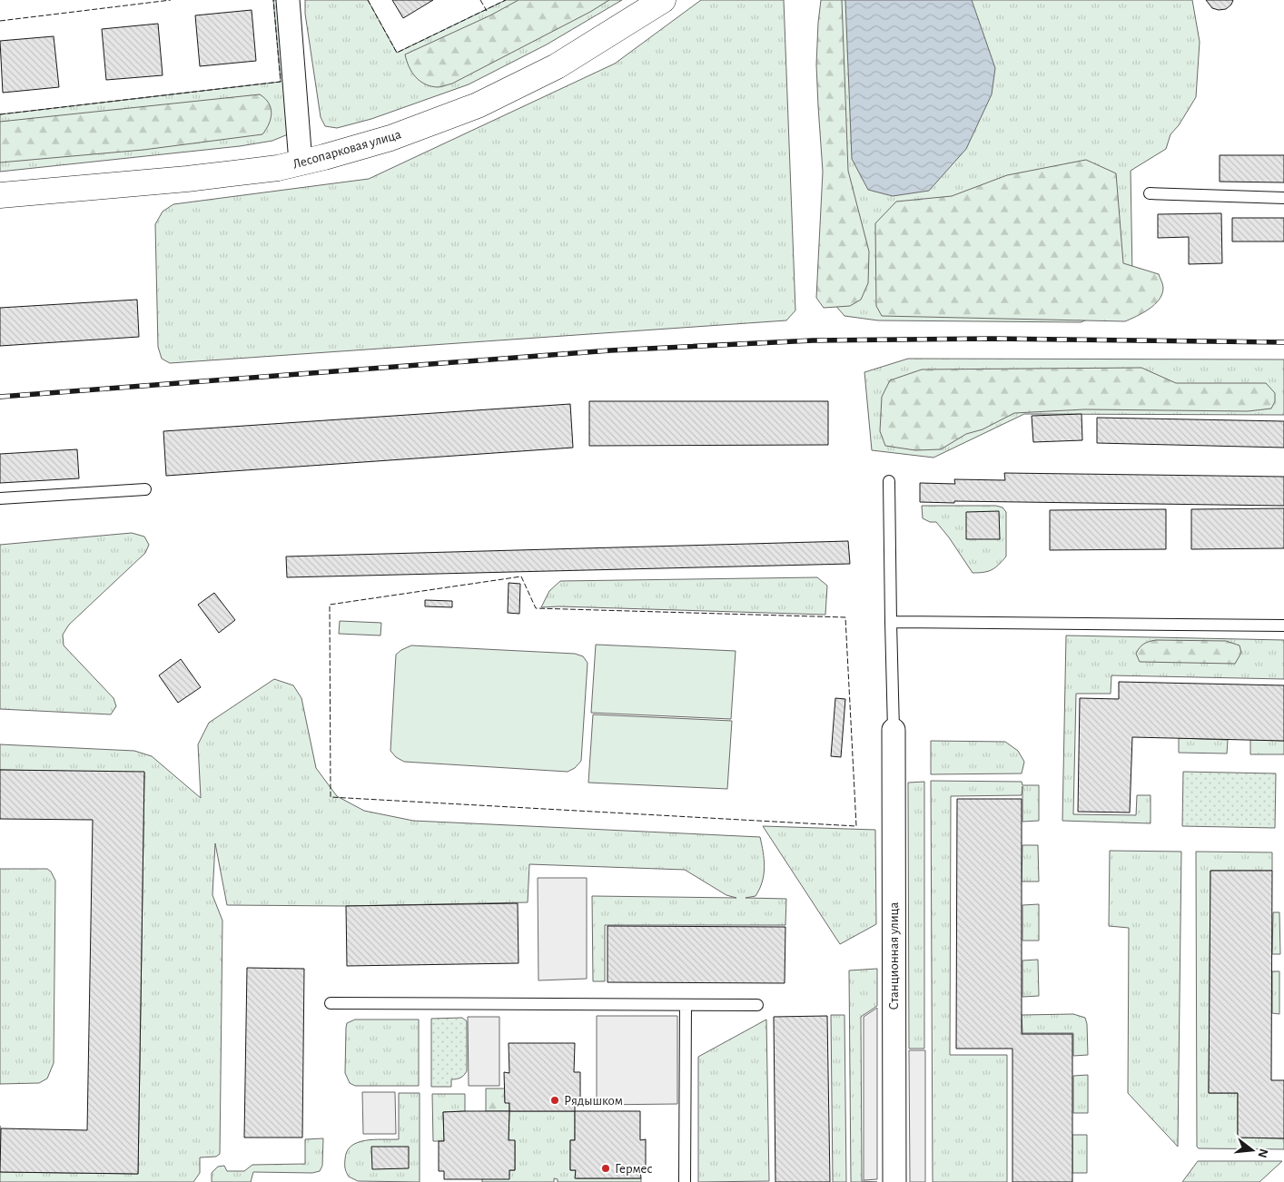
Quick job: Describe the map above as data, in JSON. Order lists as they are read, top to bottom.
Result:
{
  "streets": {
    "street": ["Лесопарковая улица", "Станционная улица"]
  },
  "places": ["Рядышком", "Гермес"],
  "north": "right"
}
